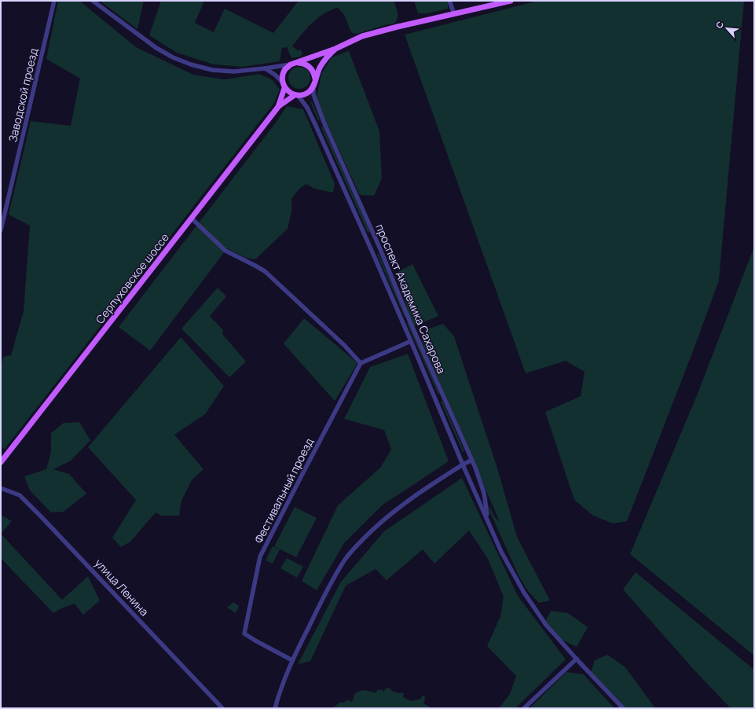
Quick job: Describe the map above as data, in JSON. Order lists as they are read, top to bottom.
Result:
{
  "streets": {
    "main road": ["Серпуховское шоссе"],
    "street": [
      "Заводской проезд",
      "проспект Академика Сахарова",
      "Фестивальный проезд",
      "улица Ленина"
    ]
  },
  "north": "top left"
}
